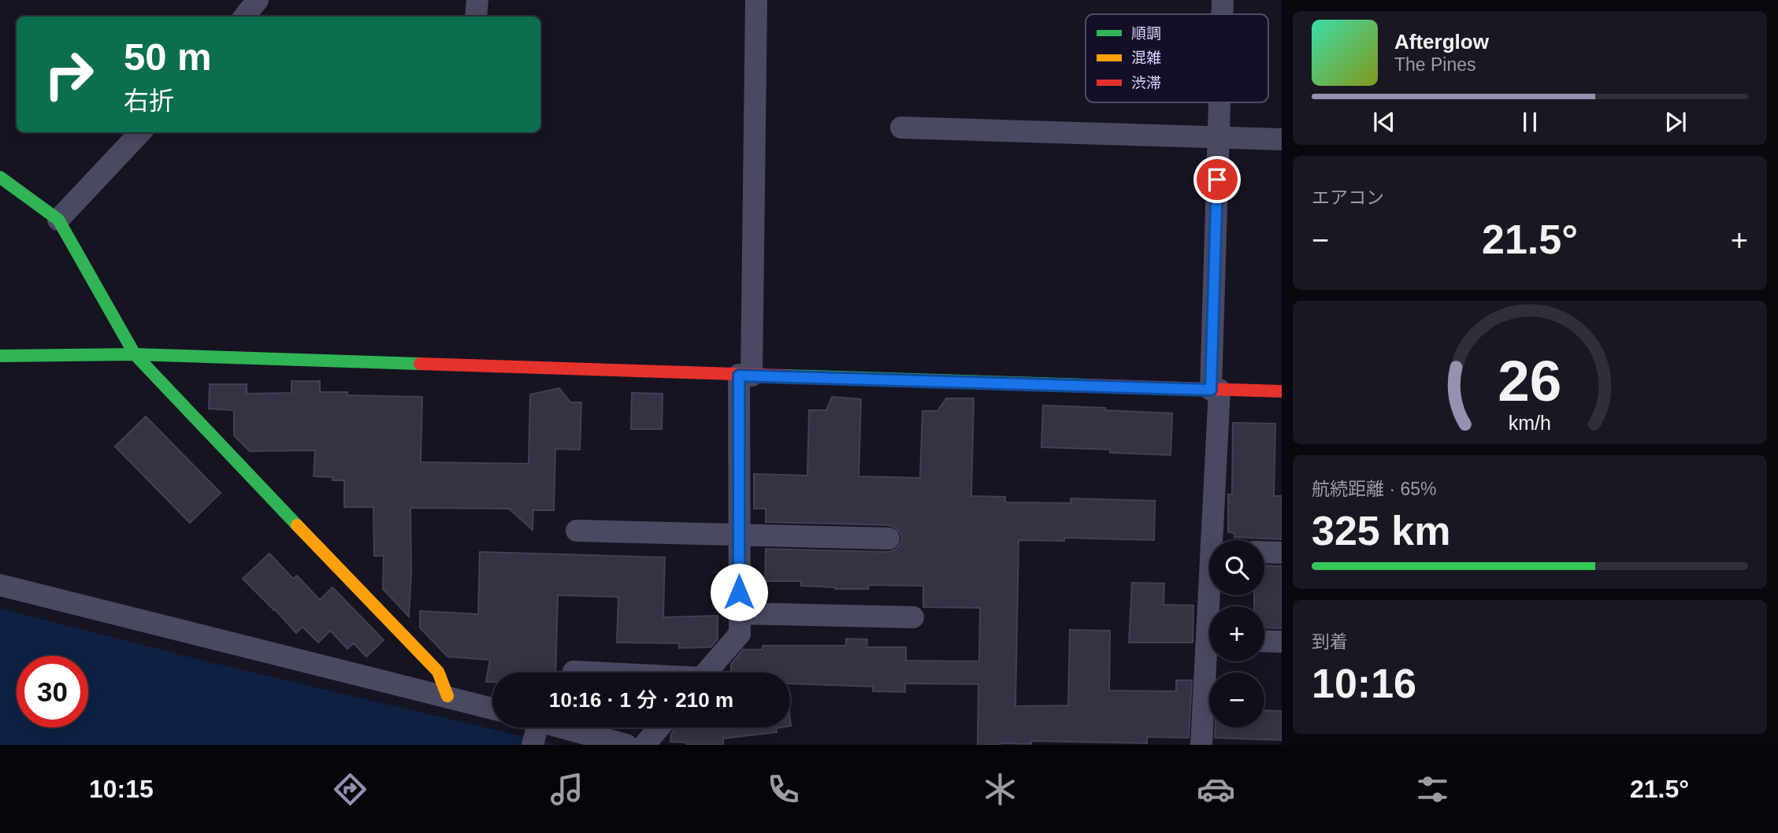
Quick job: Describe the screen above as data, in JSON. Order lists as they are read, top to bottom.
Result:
{
  "legend": ["順調", "混雑", "渋滞"],
  "page": {
    "turn": ["50 m", "右折"],
    "song": ["Afterglow", "The Pines"],
    "tile": [
      "エアコン",
      ["航続距離 · 65%", "325 km"],
      ["到着", "10:16"]
    ],
    "heat": ["−", "21.5°", "+"],
    "map_buttons": ["+", "−"],
    "limit": "30",
    "trip": "10:16 · 1 分 · 210 m",
    "tabs": ["10:15", "21.5°"],
    "gauge": ["26", "km/h"]
  }
}
